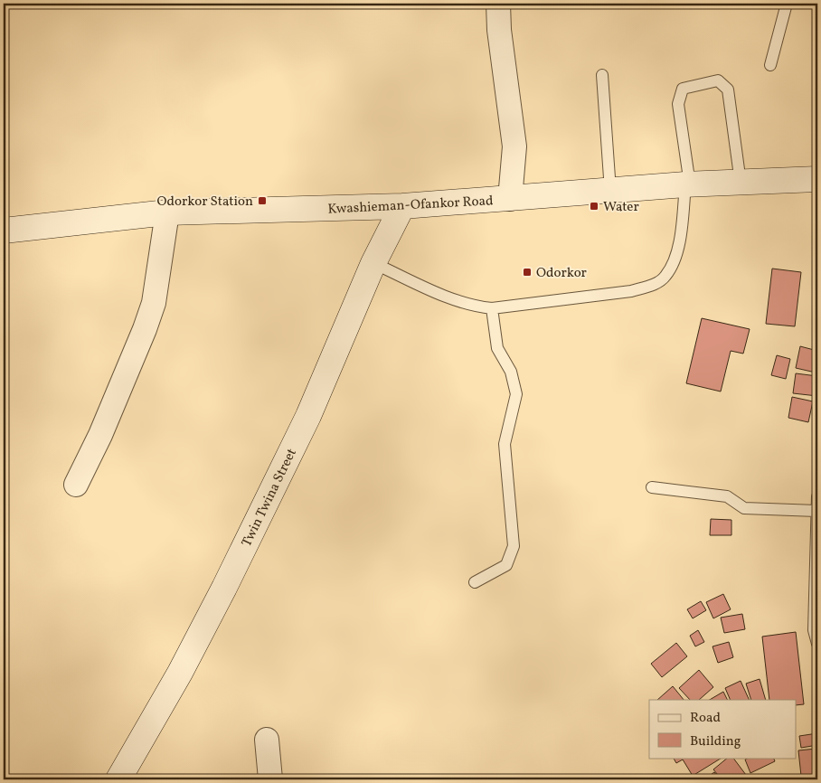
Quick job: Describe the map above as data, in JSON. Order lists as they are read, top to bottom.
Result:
{
  "streets": {
    "main road": ["Kwashieman-Ofankor Road", "Twin Twina Street"]
  },
  "crossings": [
    ["Kwashieman-Ofankor Road", "Twin Twina Street"]
  ],
  "places": {
    "transit": ["Odorkor Station", "Water", "Odorkor"]
  },
  "legend": ["Road", "Building"]
}
